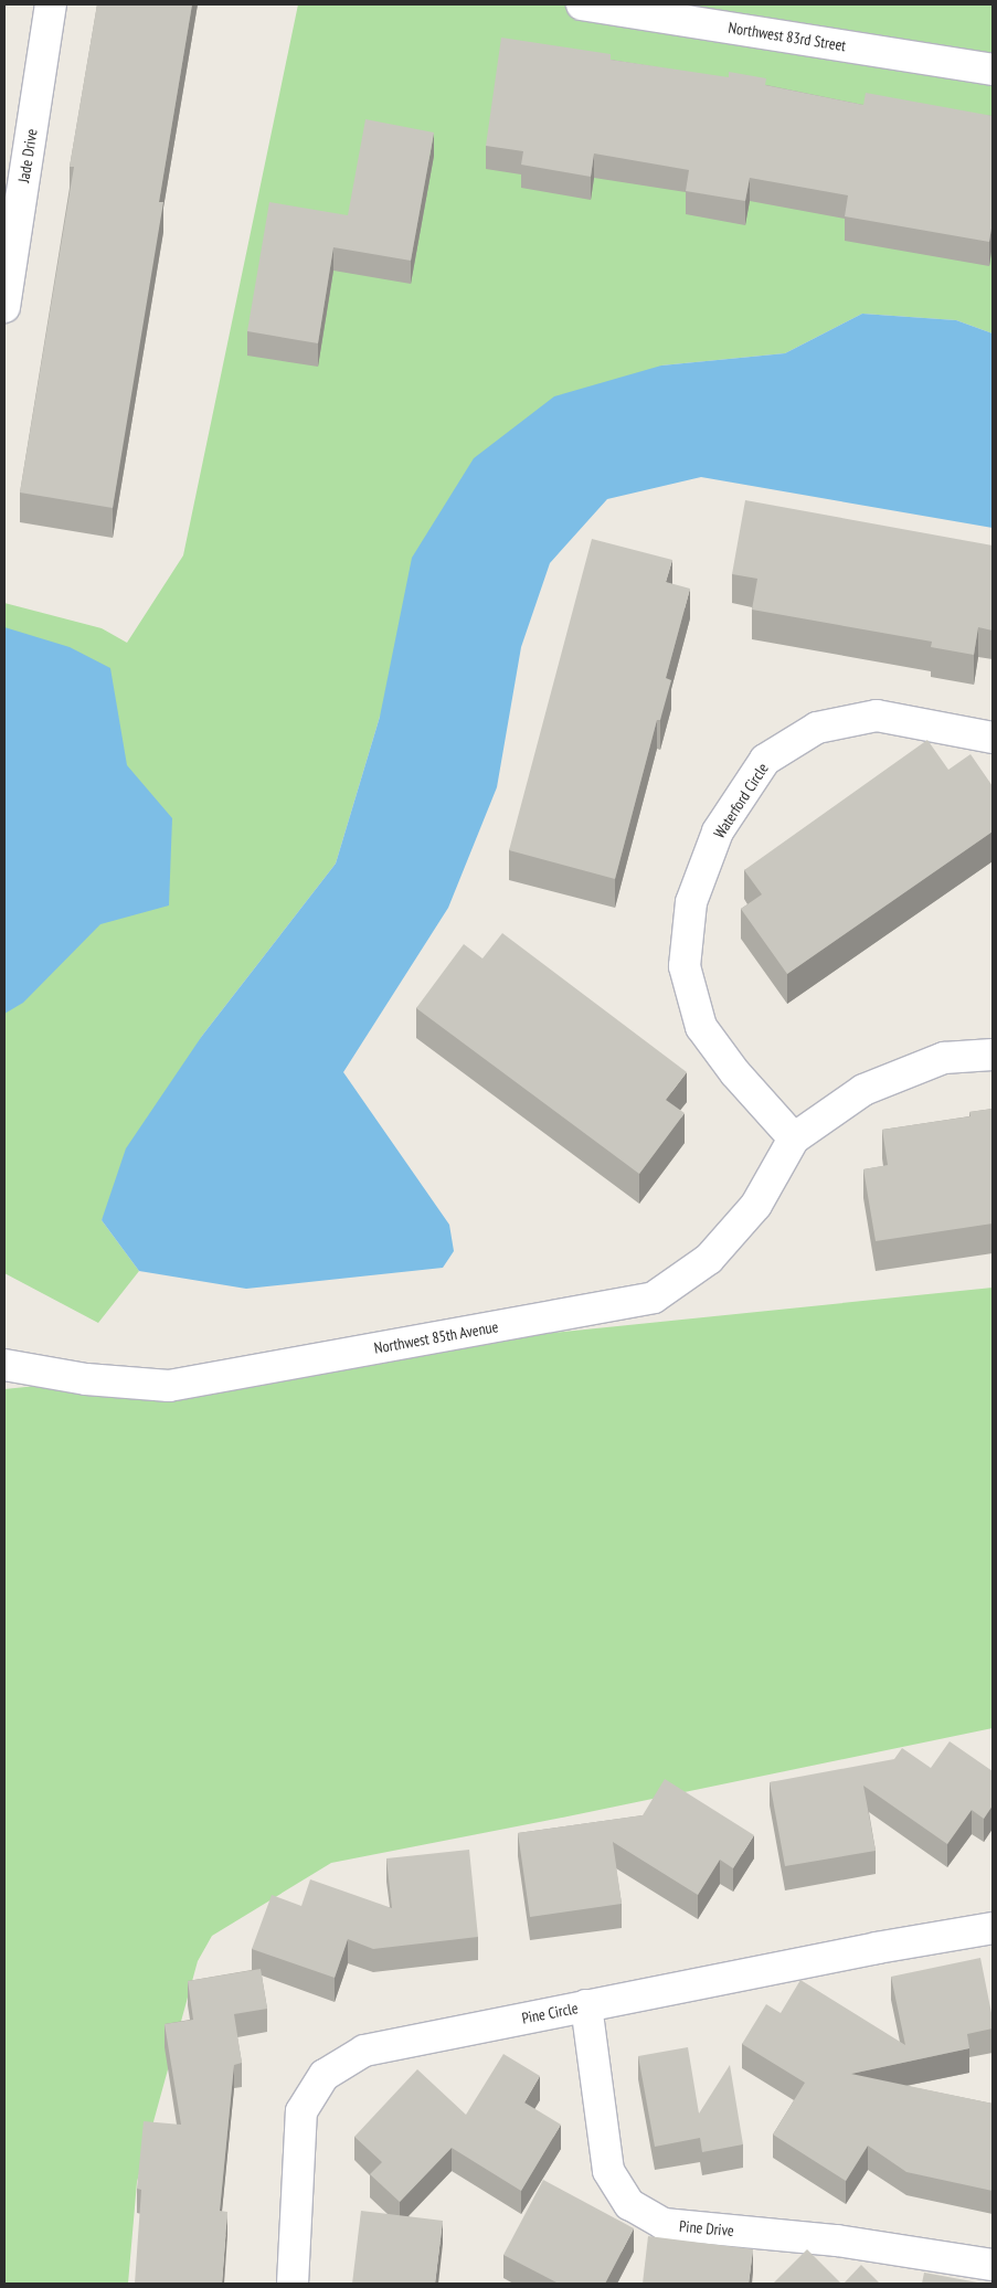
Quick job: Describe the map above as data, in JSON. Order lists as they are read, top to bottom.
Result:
{
  "streets": {
    "street": [
      "Northwest 83rd Street",
      "Jade Drive",
      "Waterford Circle",
      "Northwest 85th Avenue",
      "Pine Circle",
      "Pine Drive"
    ]
  },
  "crossings": [
    ["Waterford Circle", "Northwest 85th Avenue"],
    ["Pine Circle", "Pine Drive"]
  ]
}
